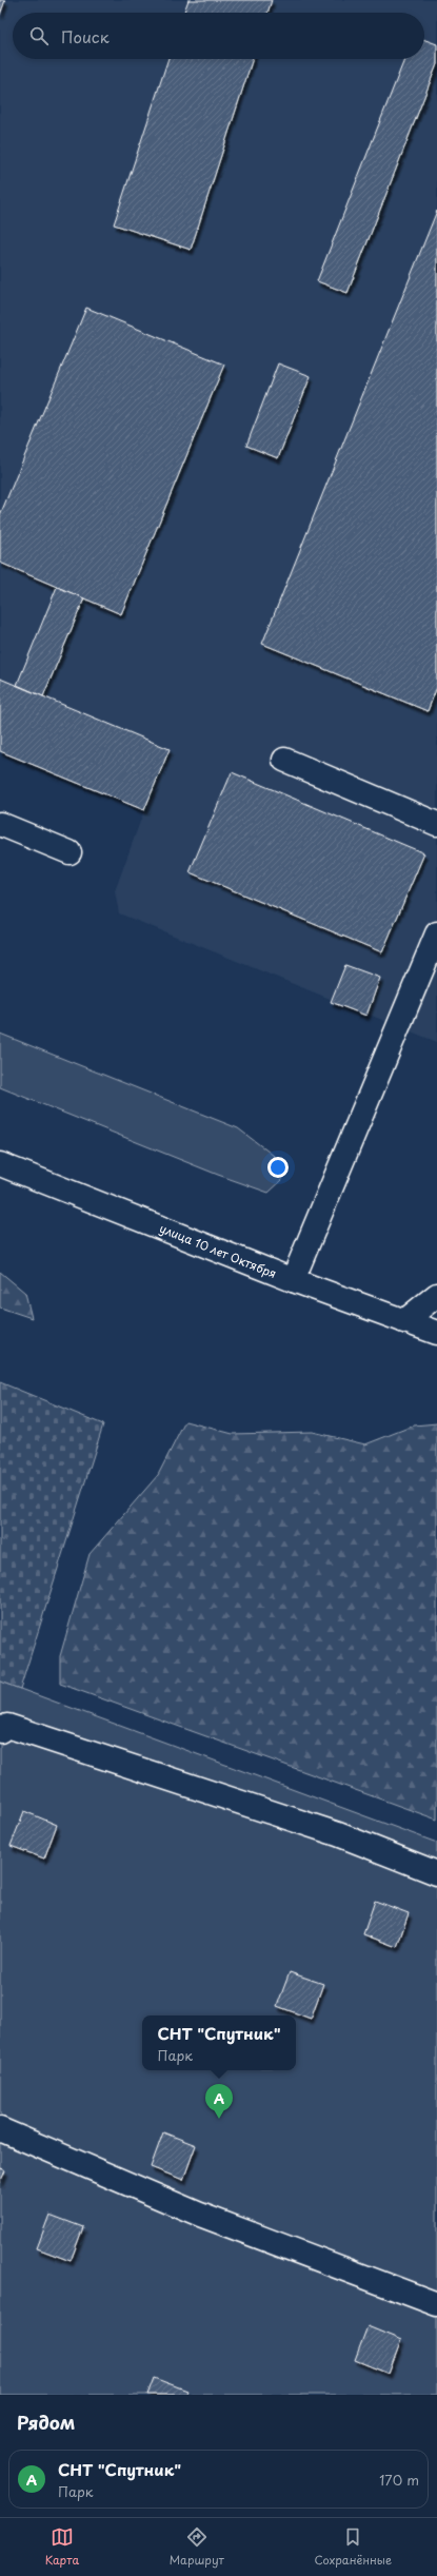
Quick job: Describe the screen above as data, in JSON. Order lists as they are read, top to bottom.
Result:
{
  "streets": {
    "main road": ["улица 10 лет Октября"]
  },
  "page": {
    "search": "Поиск",
    "popup": ["СНТ \"Спутник\"", "Парк"],
    "pins": "A",
    "heading": "Рядом",
    "list": [
      {
        "mark": "A",
        "name": "СНТ \"Спутник\"",
        "note": "Парк",
        "value": "170 m"
      }
    ],
    "nav": ["Карта", "Маршрут", "Сохранённые"]
  }
}
